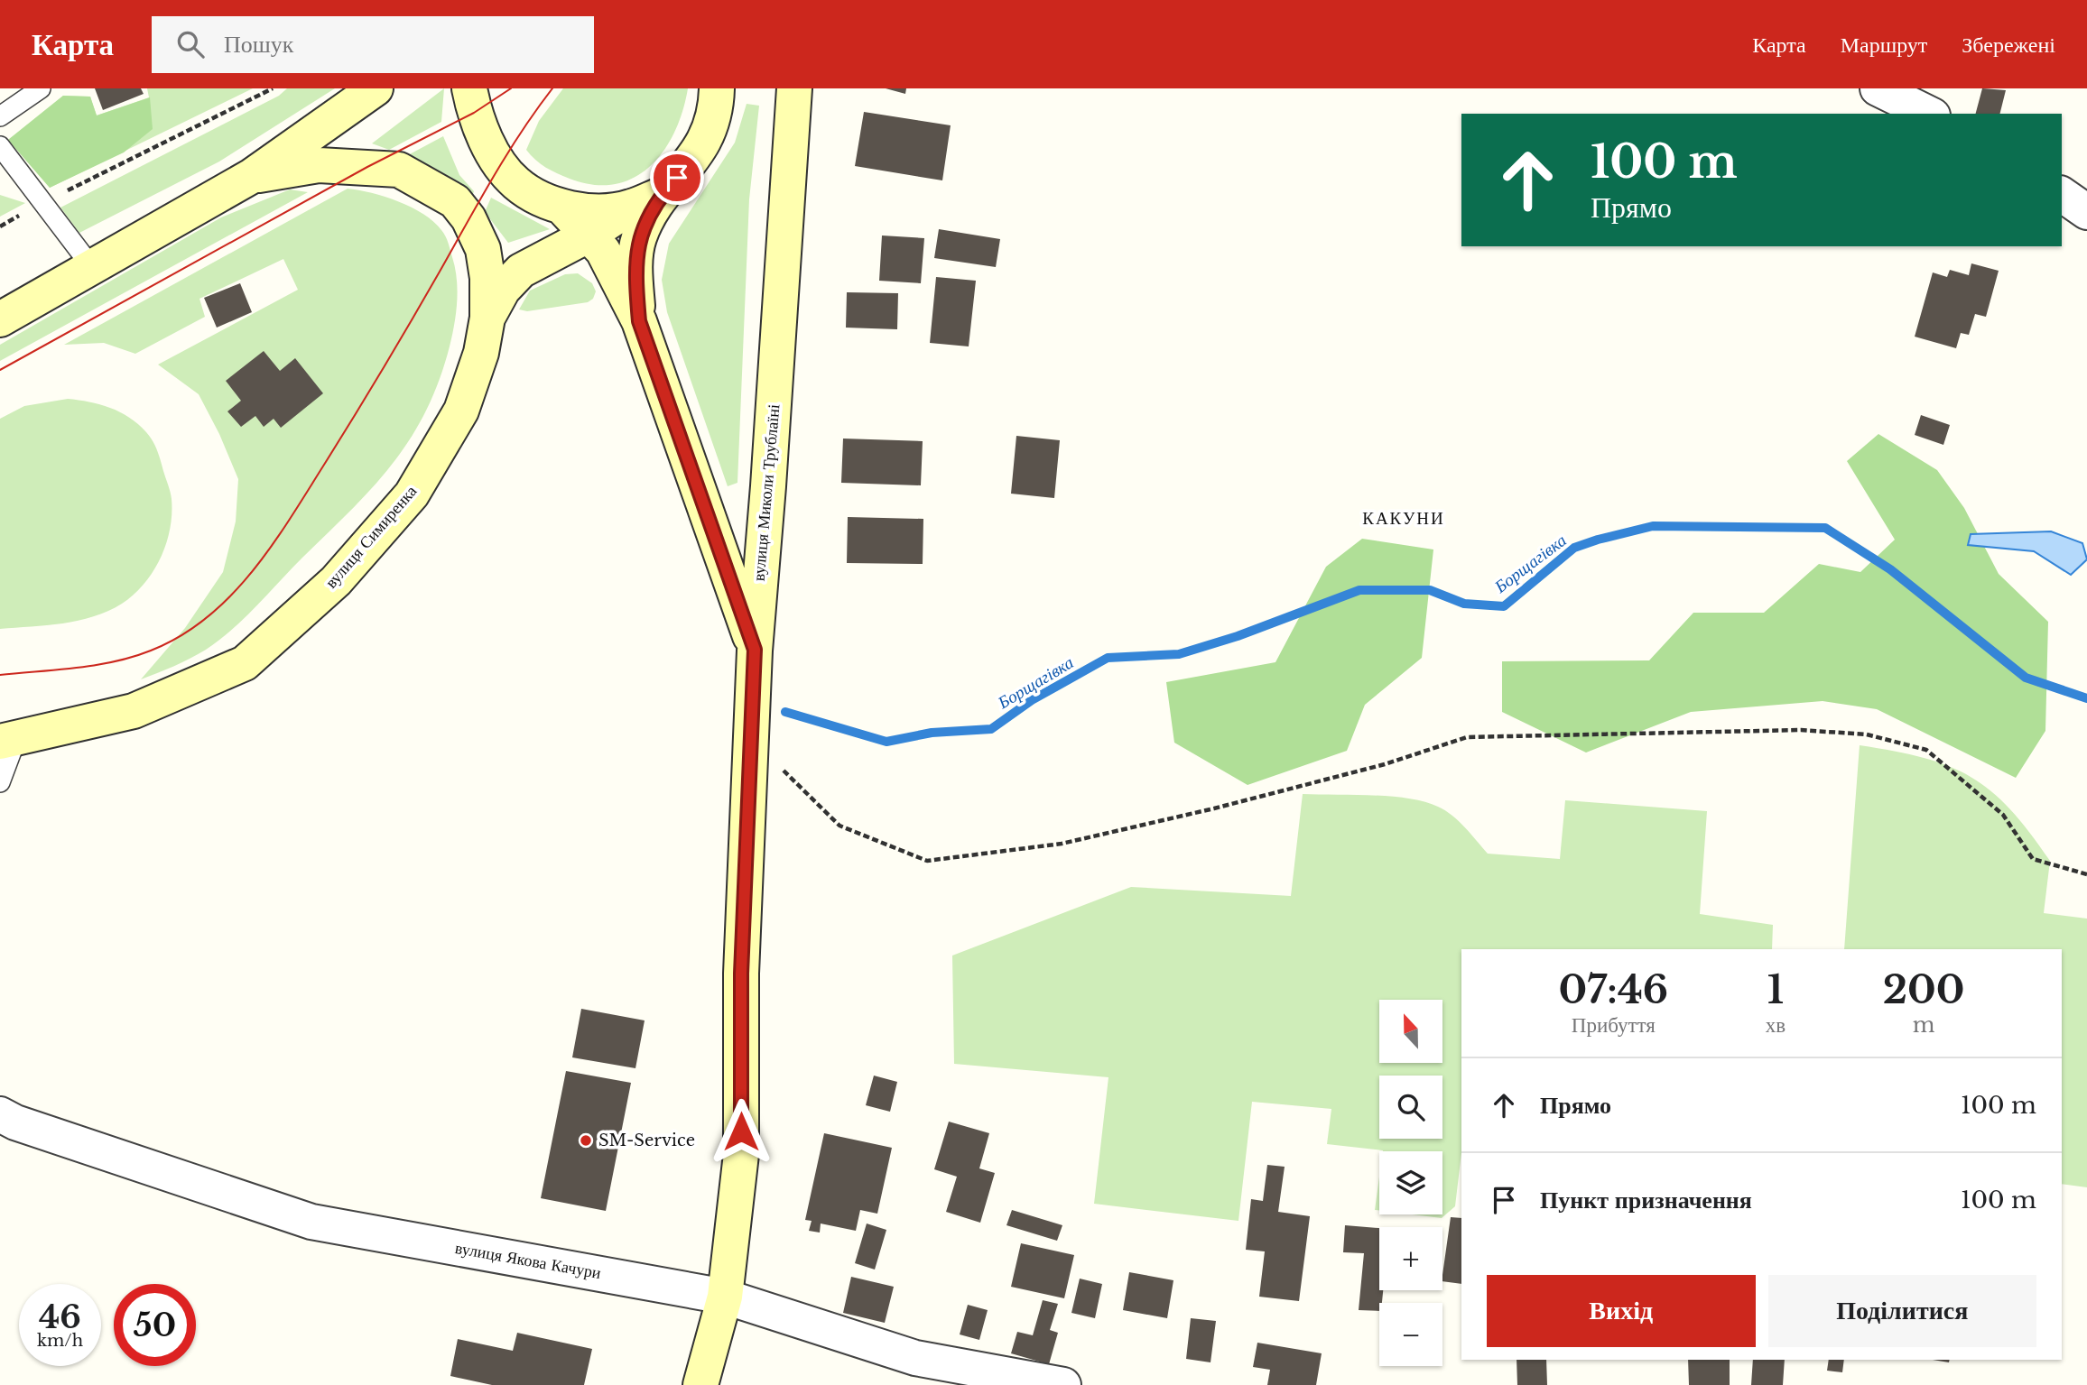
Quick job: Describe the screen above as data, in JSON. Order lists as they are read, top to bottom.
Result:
{
  "streets": {
    "street": ["вулиця Миколи Трублаїні", "вулиця Симиренка", "вулиця Якова Качури"]
  },
  "crossings": [
    ["вулиця Миколи Трублаїні", "вулиця Якова Качури"]
  ],
  "districts": ["КАКУНИ"],
  "water": ["Борщагівка"],
  "places": ["SM-Service"],
  "north": "top",
  "page": {
    "header": "Карта",
    "search": "Пошук",
    "nav": ["Карта", "Маршрут", "Збережені"],
    "turn": ["100 m", "Прямо"],
    "eta": [
      "07:46",
      "Прибуття",
      "1",
      "хв",
      "200",
      "m"
    ],
    "map_buttons": ["+", "−"],
    "list": [
      {
        "name": "Прямо",
        "value": "100 m"
      },
      {
        "name": "Пункт призначення",
        "value": "100 m"
      }
    ],
    "buttons": ["Вихід", "Поділитися"],
    "speed": "46 km/h",
    "limit": "50"
  }
}
